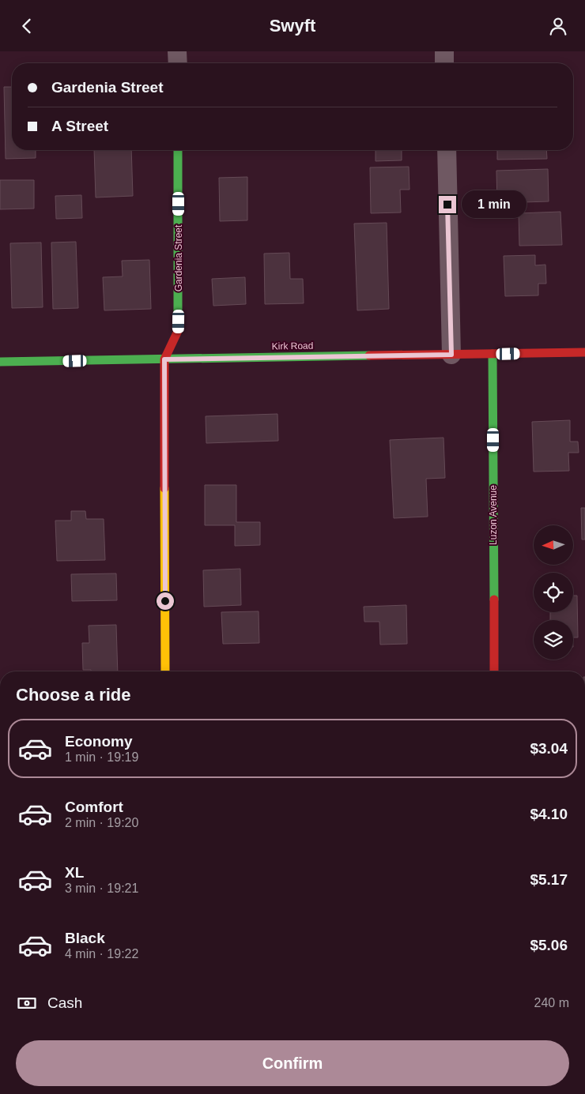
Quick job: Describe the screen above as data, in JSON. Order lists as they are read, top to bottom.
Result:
{
  "streets": {
    "street": ["Gardenia Street", "Kirk Road", "Luzon Avenue"]
  },
  "crossings": [
    ["Gardenia Street", "Kirk Road"],
    ["Kirk Road", "Luzon Avenue"]
  ],
  "north": "left",
  "page": {
    "header": "Swyft",
    "banner": ["Gardenia Street", "A Street"],
    "bubble": "1 min",
    "heading": "Choose a ride",
    "list": [
      {
        "name": "Economy",
        "note": "1 min · 19:19",
        "value": "$3.04"
      },
      {
        "name": "Comfort",
        "note": "2 min · 19:20",
        "value": "$4.10"
      },
      {
        "name": "XL",
        "note": "3 min · 19:21",
        "value": "$5.17"
      },
      {
        "name": "Black",
        "note": "4 min · 19:22",
        "value": "$5.06"
      }
    ],
    "pay": ["Cash", "240 m"],
    "buttons": "Confirm"
  }
}
